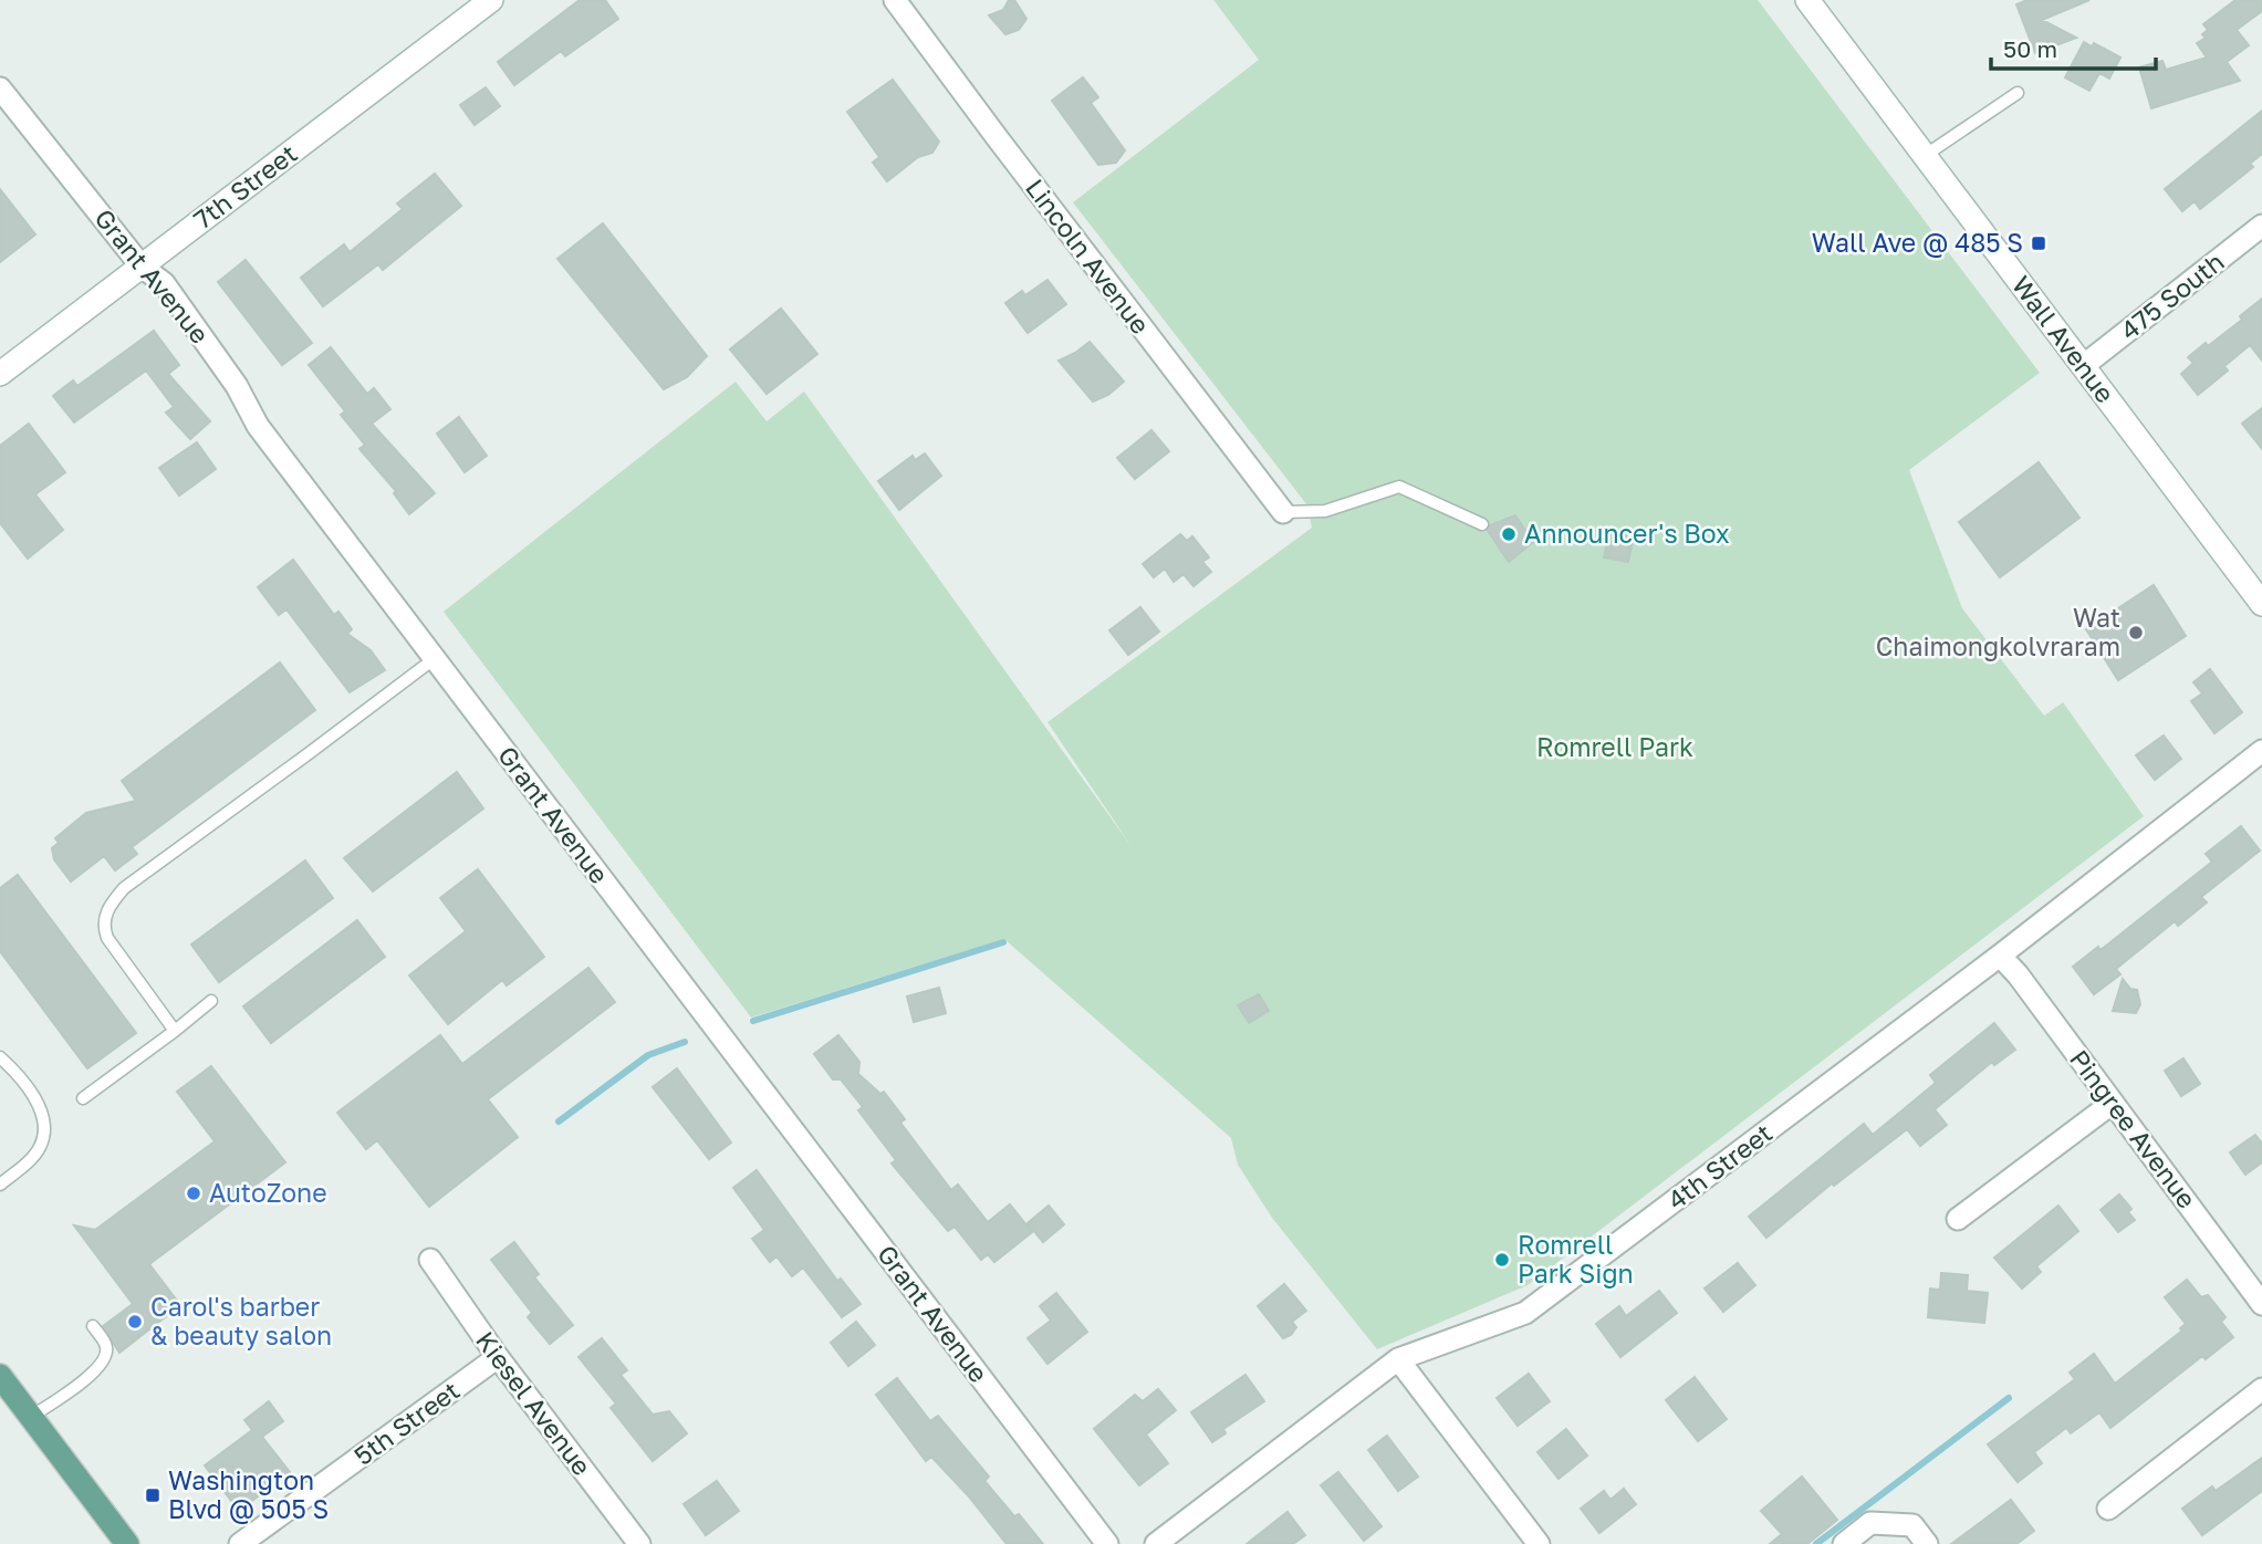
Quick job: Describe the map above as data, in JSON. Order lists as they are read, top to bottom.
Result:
{
  "streets": {
    "main road": ["7th Street", "Wall Avenue"],
    "street": [
      "Lincoln Avenue",
      "Grant Avenue",
      "475 South",
      "Pingree Avenue",
      "4th Street",
      "Kiesel Avenue",
      "5th Street"
    ]
  },
  "crossings": [
    ["7th Street", "Grant Avenue"],
    ["475 South", "Wall Avenue"],
    ["Pingree Avenue", "4th Street"],
    ["Kiesel Avenue", "5th Street"]
  ],
  "parks": ["Romrell Park"],
  "places": {
    "transit": ["Wall Ave @ 485 S", "Washington Blvd @ 505 S"],
    "other": [
      "Announcer's Box",
      "Wat Chaimongkolvraram",
      "AutoZone",
      "Romrell Park Sign",
      "Carol's barber & beauty salon"
    ]
  },
  "scale_bar": "50 m"
}
